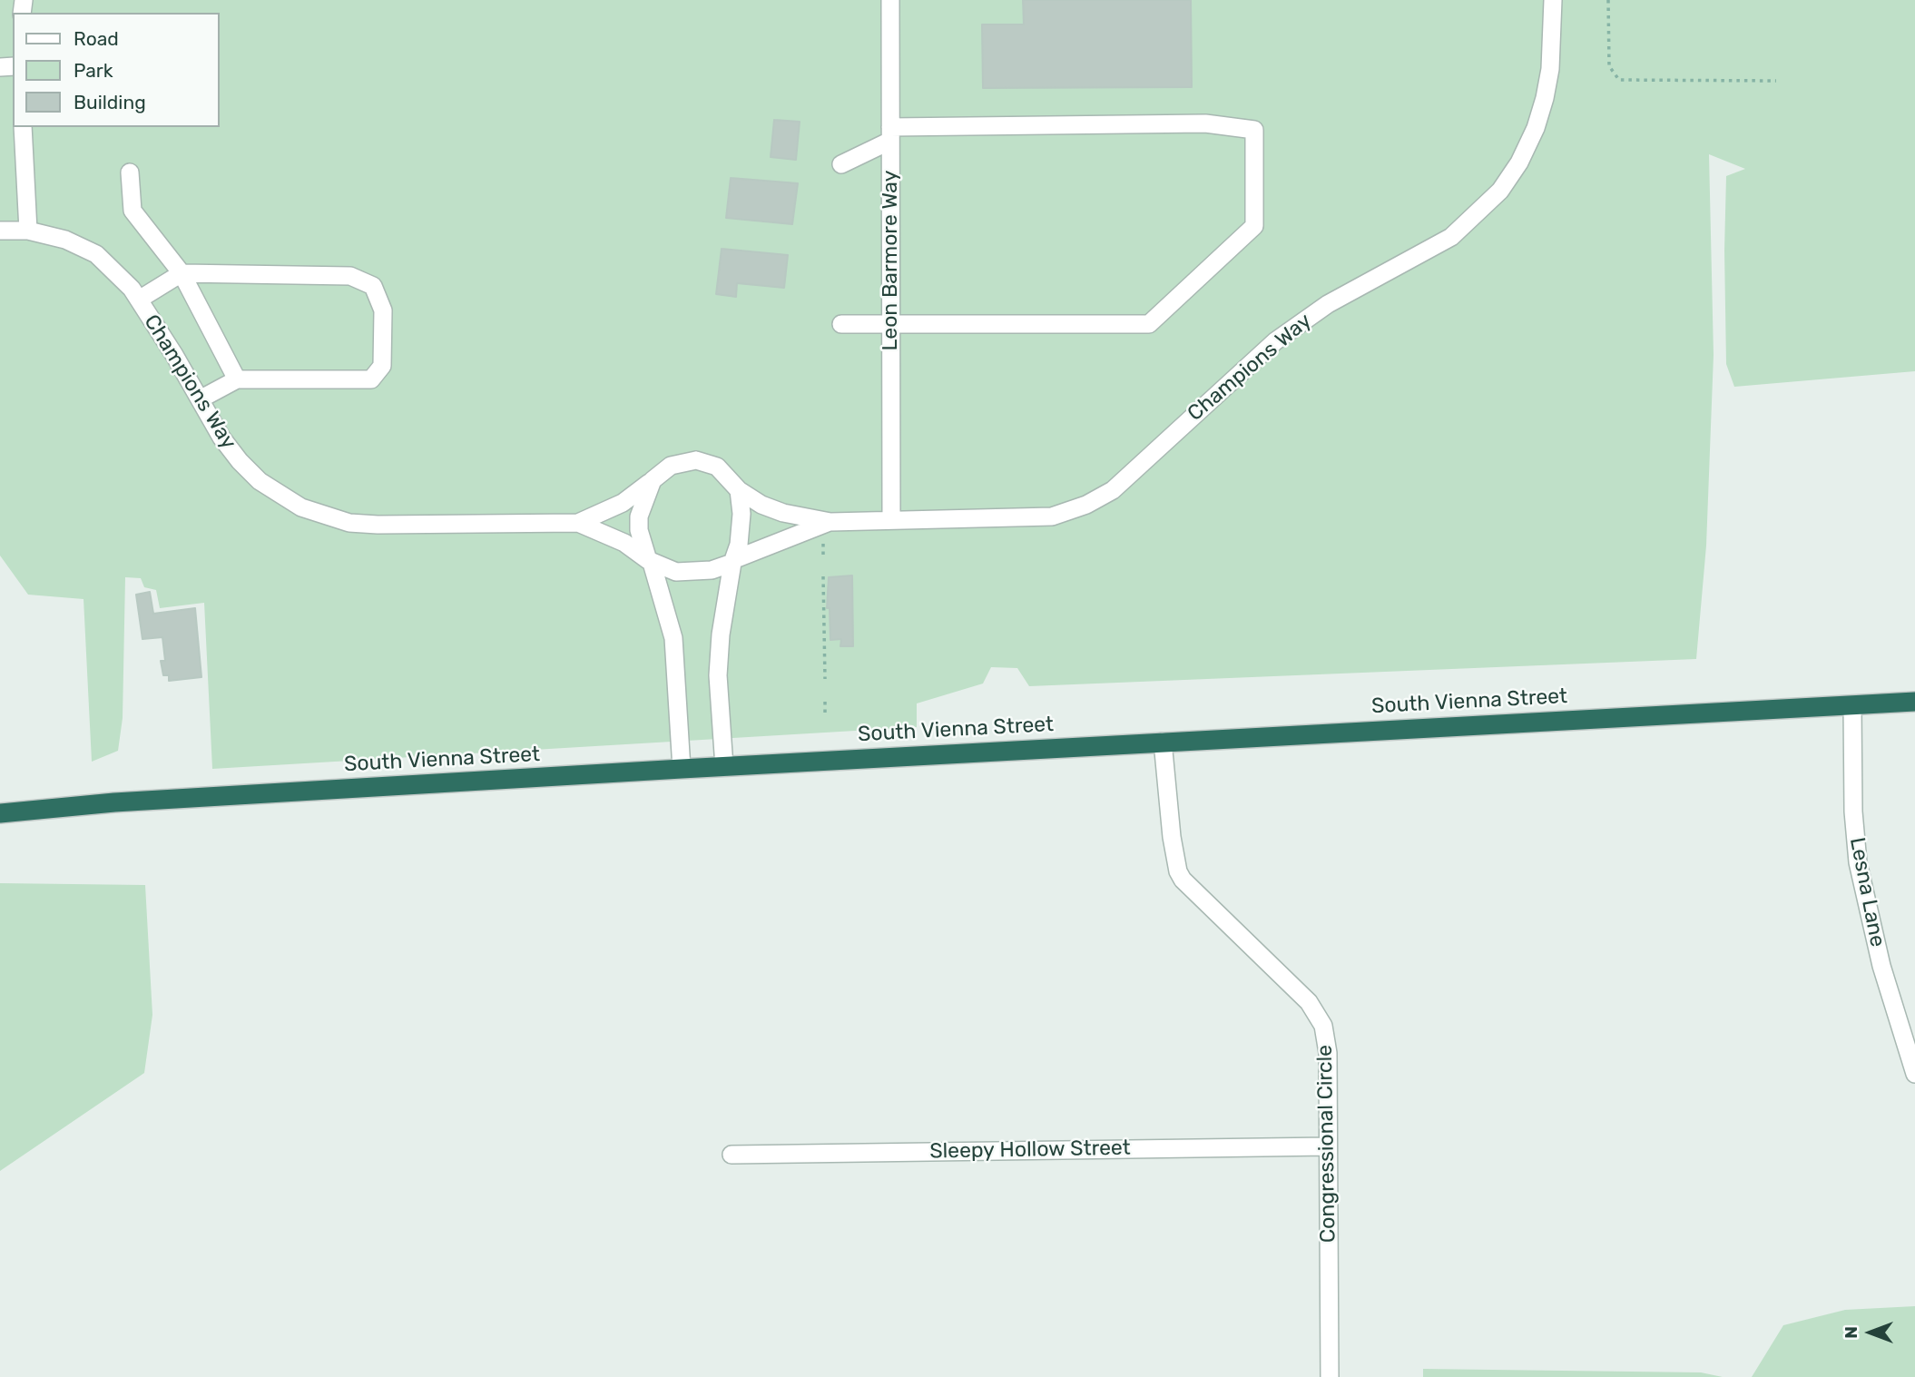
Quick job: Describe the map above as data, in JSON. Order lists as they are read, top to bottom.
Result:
{
  "streets": {
    "highway": ["South Vienna Street"],
    "street": [
      "Leon Barmore Way",
      "Champions Way",
      "Lesna Lane",
      "Congressional Circle",
      "Sleepy Hollow Street"
    ]
  },
  "crossings": [
    ["Leon Barmore Way", "Champions Way"],
    ["South Vienna Street", "Lesna Lane"],
    ["South Vienna Street", "Congressional Circle"],
    ["Congressional Circle", "Sleepy Hollow Street"]
  ],
  "legend": ["Road", "Park", "Building"],
  "north": "left"
}
